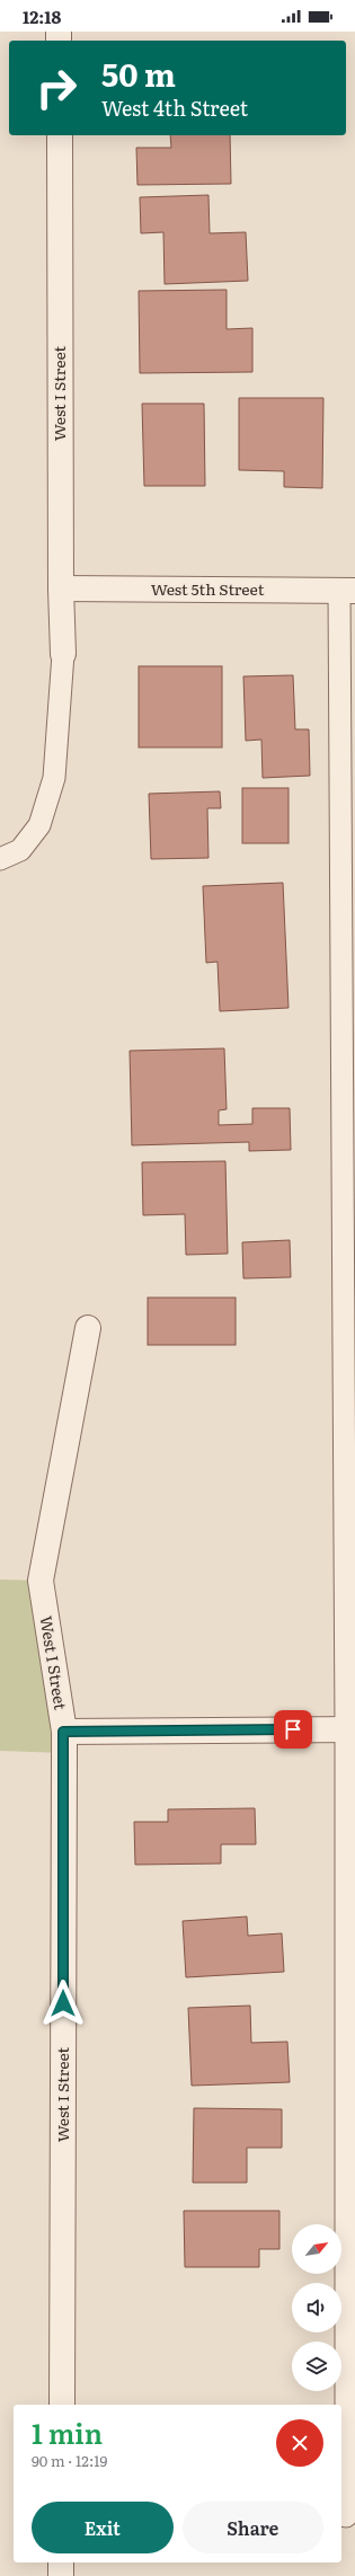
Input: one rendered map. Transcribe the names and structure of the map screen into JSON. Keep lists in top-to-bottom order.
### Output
{
  "streets": {
    "street": ["West I Street", "West 5th Street"]
  },
  "crossings": [
    ["West I Street", "West 5th Street"]
  ],
  "north": "top right",
  "page": {
    "status": "12:18",
    "turn": ["50 m", "West 4th Street"],
    "heading": ["1 min", "90 m · 12:19"],
    "buttons": ["Exit", "Share"]
  }
}
